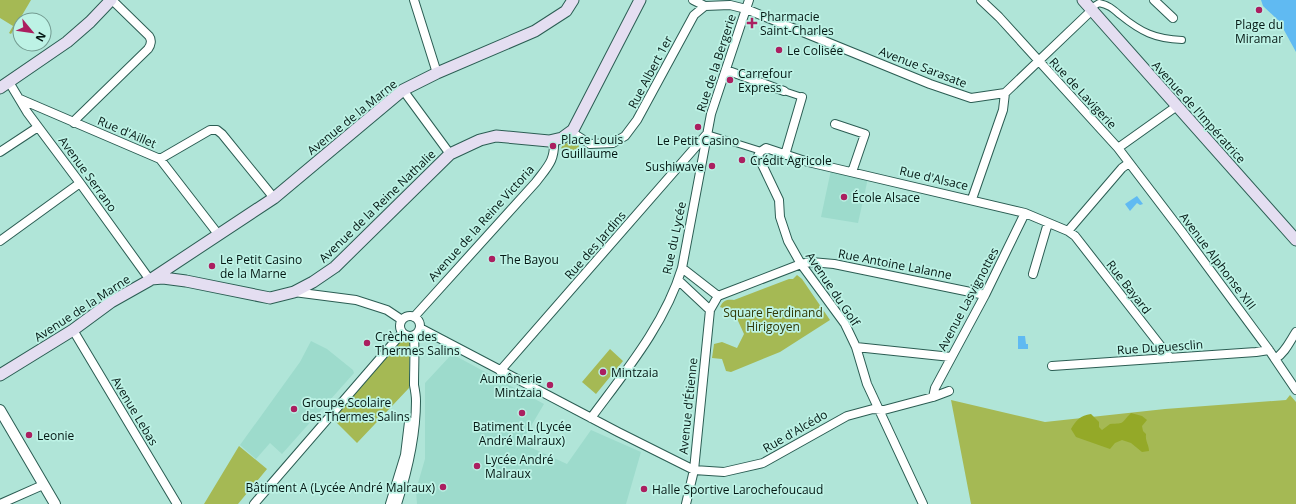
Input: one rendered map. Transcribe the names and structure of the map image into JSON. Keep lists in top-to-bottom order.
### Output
{
  "streets": {
    "main road": ["Avenue de l'Impératrice", "Avenue de la Marne", "Avenue de la Reine Nathalie"],
    "street": [
      "Rue de la Bergerie",
      "Avenue Sarasate",
      "Rue Albert 1er",
      "Rue de Lavigerie",
      "Rue d'Aillet",
      "Avenue Serrano",
      "Rue d'Alsace",
      "Avenue de la Reine Victoria",
      "Rue du Lycée",
      "Rue des Jardins",
      "Avenue Alphonse XIII",
      "Rue Antoine Lalanne",
      "Rue Bayard",
      "Avenue du Golf",
      "Avenue Lasvignottes",
      "Rue Duguesclin",
      "Avenue d'Étienne",
      "Avenue Lebas",
      "Rue d'Alcédo"
    ]
  },
  "crossings": [
    ["Rue de la Bergerie", "Avenue Sarasate"],
    ["Rue de la Bergerie", "Rue d'Alsace"],
    ["Rue de la Bergerie", "Rue du Lycée"],
    ["Rue de la Bergerie", "Rue des Jardins"],
    ["Rue Albert 1er", "Avenue de la Reine Nathalie"],
    ["Rue de Lavigerie", "Avenue Alphonse XIII"],
    ["Avenue de la Marne", "Rue d'Aillet"],
    ["Avenue de la Marne", "Avenue Serrano"],
    ["Avenue de la Marne", "Avenue de la Reine Nathalie"],
    ["Avenue de la Marne", "Avenue Lebas"],
    ["Rue d'Aillet", "Avenue Serrano"],
    ["Avenue Serrano", "Avenue de la Reine Nathalie"],
    ["Rue d'Alsace", "Rue du Lycée"],
    ["Rue d'Alsace", "Rue des Jardins"],
    ["Rue d'Alsace", "Rue Bayard"],
    ["Rue d'Alsace", "Avenue du Golf"],
    ["Rue d'Alsace", "Avenue Lasvignottes"],
    ["Avenue de la Reine Nathalie", "Avenue de la Reine Victoria"],
    ["Avenue de la Reine Victoria", "Rue d'Alcédo"],
    ["Rue du Lycée", "Rue des Jardins"],
    ["Rue du Lycée", "Rue d'Alcédo"],
    ["Rue des Jardins", "Rue d'Alcédo"],
    ["Avenue Alphonse XIII", "Rue Duguesclin"],
    ["Rue Antoine Lalanne", "Avenue du Golf"],
    ["Rue Antoine Lalanne", "Avenue Lasvignottes"],
    ["Rue Antoine Lalanne", "Avenue d'Étienne"],
    ["Rue Bayard", "Rue Duguesclin"],
    ["Avenue du Golf", "Rue d'Alcédo"],
    ["Avenue d'Étienne", "Rue d'Alcédo"]
  ],
  "parks": ["Square Ferdinand Hirigoyen"],
  "places": {
    "other": [
      "Plage du Miramar",
      "Le Colisée",
      "Carrefour Express",
      "Le Petit Casino",
      "Place Louis Guillaume",
      "Crédit Agricole",
      "Sushiwave",
      "École Alsace",
      "The Bayou",
      "Le Petit Casino de la Marne",
      "Crèche des Thermes Salins",
      "Mintzaia",
      "Aumônerie Mintzaia",
      "Groupe Scolaire des Thermes Salins",
      "Batiment L (Lycée André Malraux)",
      "Leonie",
      "Lycée André Malraux",
      "Bâtiment A (Lycée André Malraux)",
      "Halle Sportive Larochefoucaud"
    ],
    "health": ["Pharmacie Saint-Charles"]
  },
  "north": "bottom right"
}
